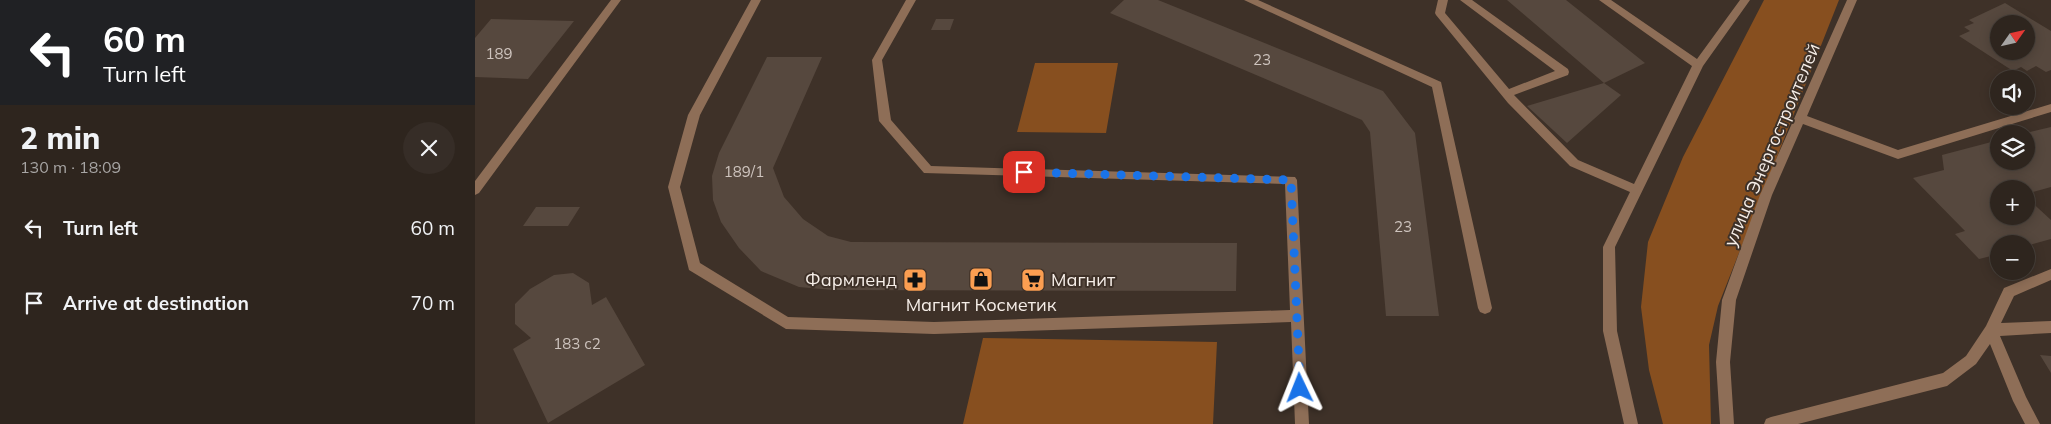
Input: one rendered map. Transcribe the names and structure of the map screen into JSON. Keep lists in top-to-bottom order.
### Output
{
  "streets": {
    "street": ["улица Энергостроителей"]
  },
  "places": {
    "shop": ["Магнит Косметик"],
    "pharmacy": ["Фармленд"],
    "supermarket": ["Магнит"]
  },
  "house_numbers": [
    "189",
    "23",
    "189/1",
    "23",
    "183 с2"
  ],
  "north": "top right",
  "page": {
    "turn": ["60 m", "Turn left"],
    "map_buttons": ["+", "−"],
    "heading": ["2 min", "130 m · 18:09"],
    "list": [
      {
        "name": "Turn left",
        "value": "60 m"
      },
      {
        "name": "Arrive at destination",
        "value": "70 m"
      }
    ]
  }
}
